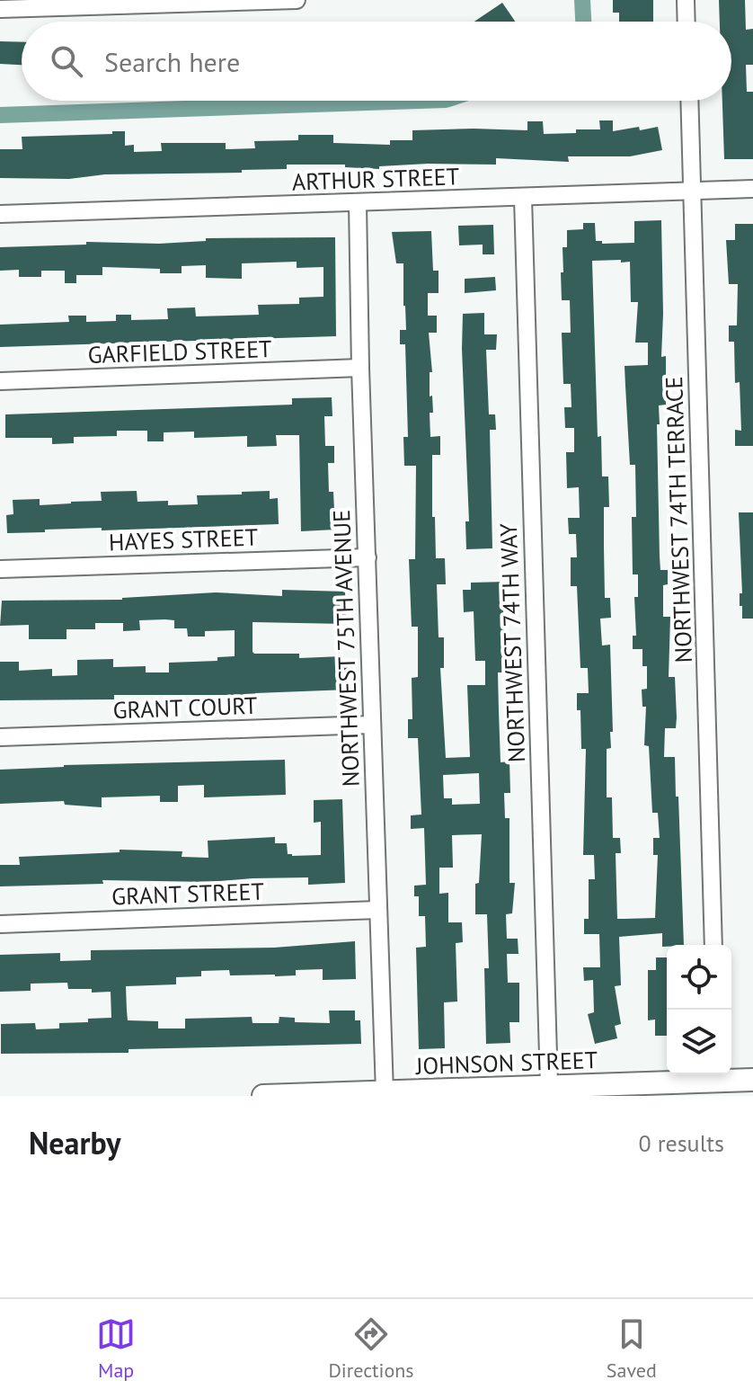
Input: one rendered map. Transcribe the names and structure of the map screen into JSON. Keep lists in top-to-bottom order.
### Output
{
  "streets": {
    "street": [
      "ARTHUR STREET",
      "GARFIELD STREET",
      "NORTHWEST 74TH TERRACE",
      "HAYES STREET",
      "NORTHWEST 74TH WAY",
      "NORTHWEST 75TH AVENUE",
      "GRANT COURT",
      "GRANT STREET",
      "JOHNSON STREET"
    ]
  },
  "crossings": [
    ["ARTHUR STREET", "NORTHWEST 74TH TERRACE"],
    ["ARTHUR STREET", "NORTHWEST 74TH WAY"],
    ["ARTHUR STREET", "NORTHWEST 75TH AVENUE"],
    ["GARFIELD STREET", "NORTHWEST 75TH AVENUE"],
    ["HAYES STREET", "NORTHWEST 75TH AVENUE"],
    ["NORTHWEST 74TH WAY", "JOHNSON STREET"],
    ["NORTHWEST 75TH AVENUE", "GRANT COURT"],
    ["NORTHWEST 75TH AVENUE", "GRANT STREET"],
    ["NORTHWEST 75TH AVENUE", "JOHNSON STREET"]
  ],
  "page": {
    "search": "Search here",
    "heading": ["Nearby", "0 results"],
    "nav": ["Map", "Directions", "Saved"]
  }
}
